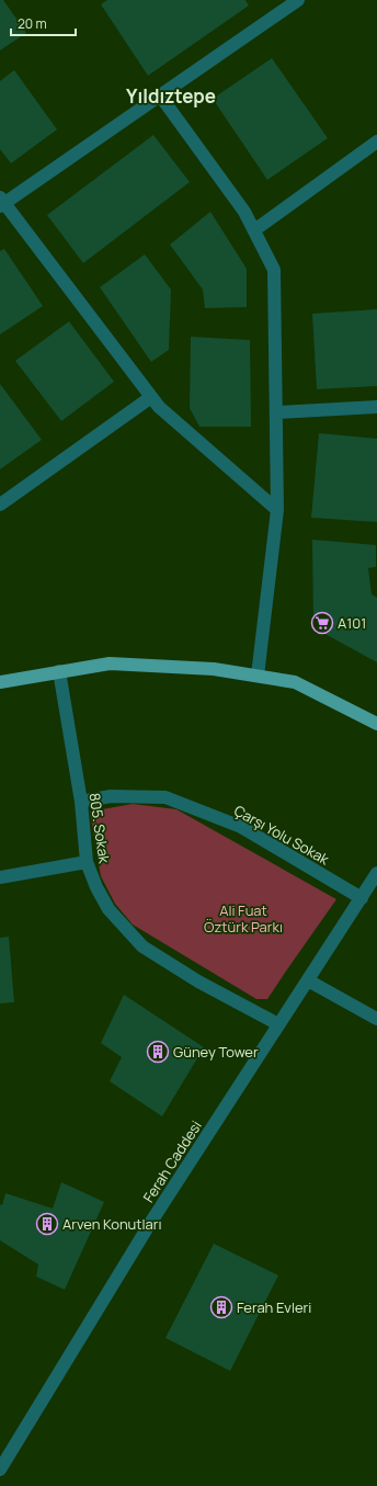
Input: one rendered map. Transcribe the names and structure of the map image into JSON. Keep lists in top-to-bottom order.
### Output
{
  "streets": {
    "street": ["805. Sokak", "Çarşı Yolu Sokak", "Ferah Caddesi"]
  },
  "crossings": [
    ["805. Sokak", "Çarşı Yolu Sokak"],
    ["805. Sokak", "Ferah Caddesi"],
    ["Çarşı Yolu Sokak", "Ferah Caddesi"]
  ],
  "districts": ["Yıldıztepe"],
  "parks": ["Ali Fuat Öztürk Parkı"],
  "places": {
    "supermarket": ["A101"],
    "building": ["Güney Tower", "Arven Konutları", "Ferah Evleri"]
  },
  "scale_bar": "20 m"
}
